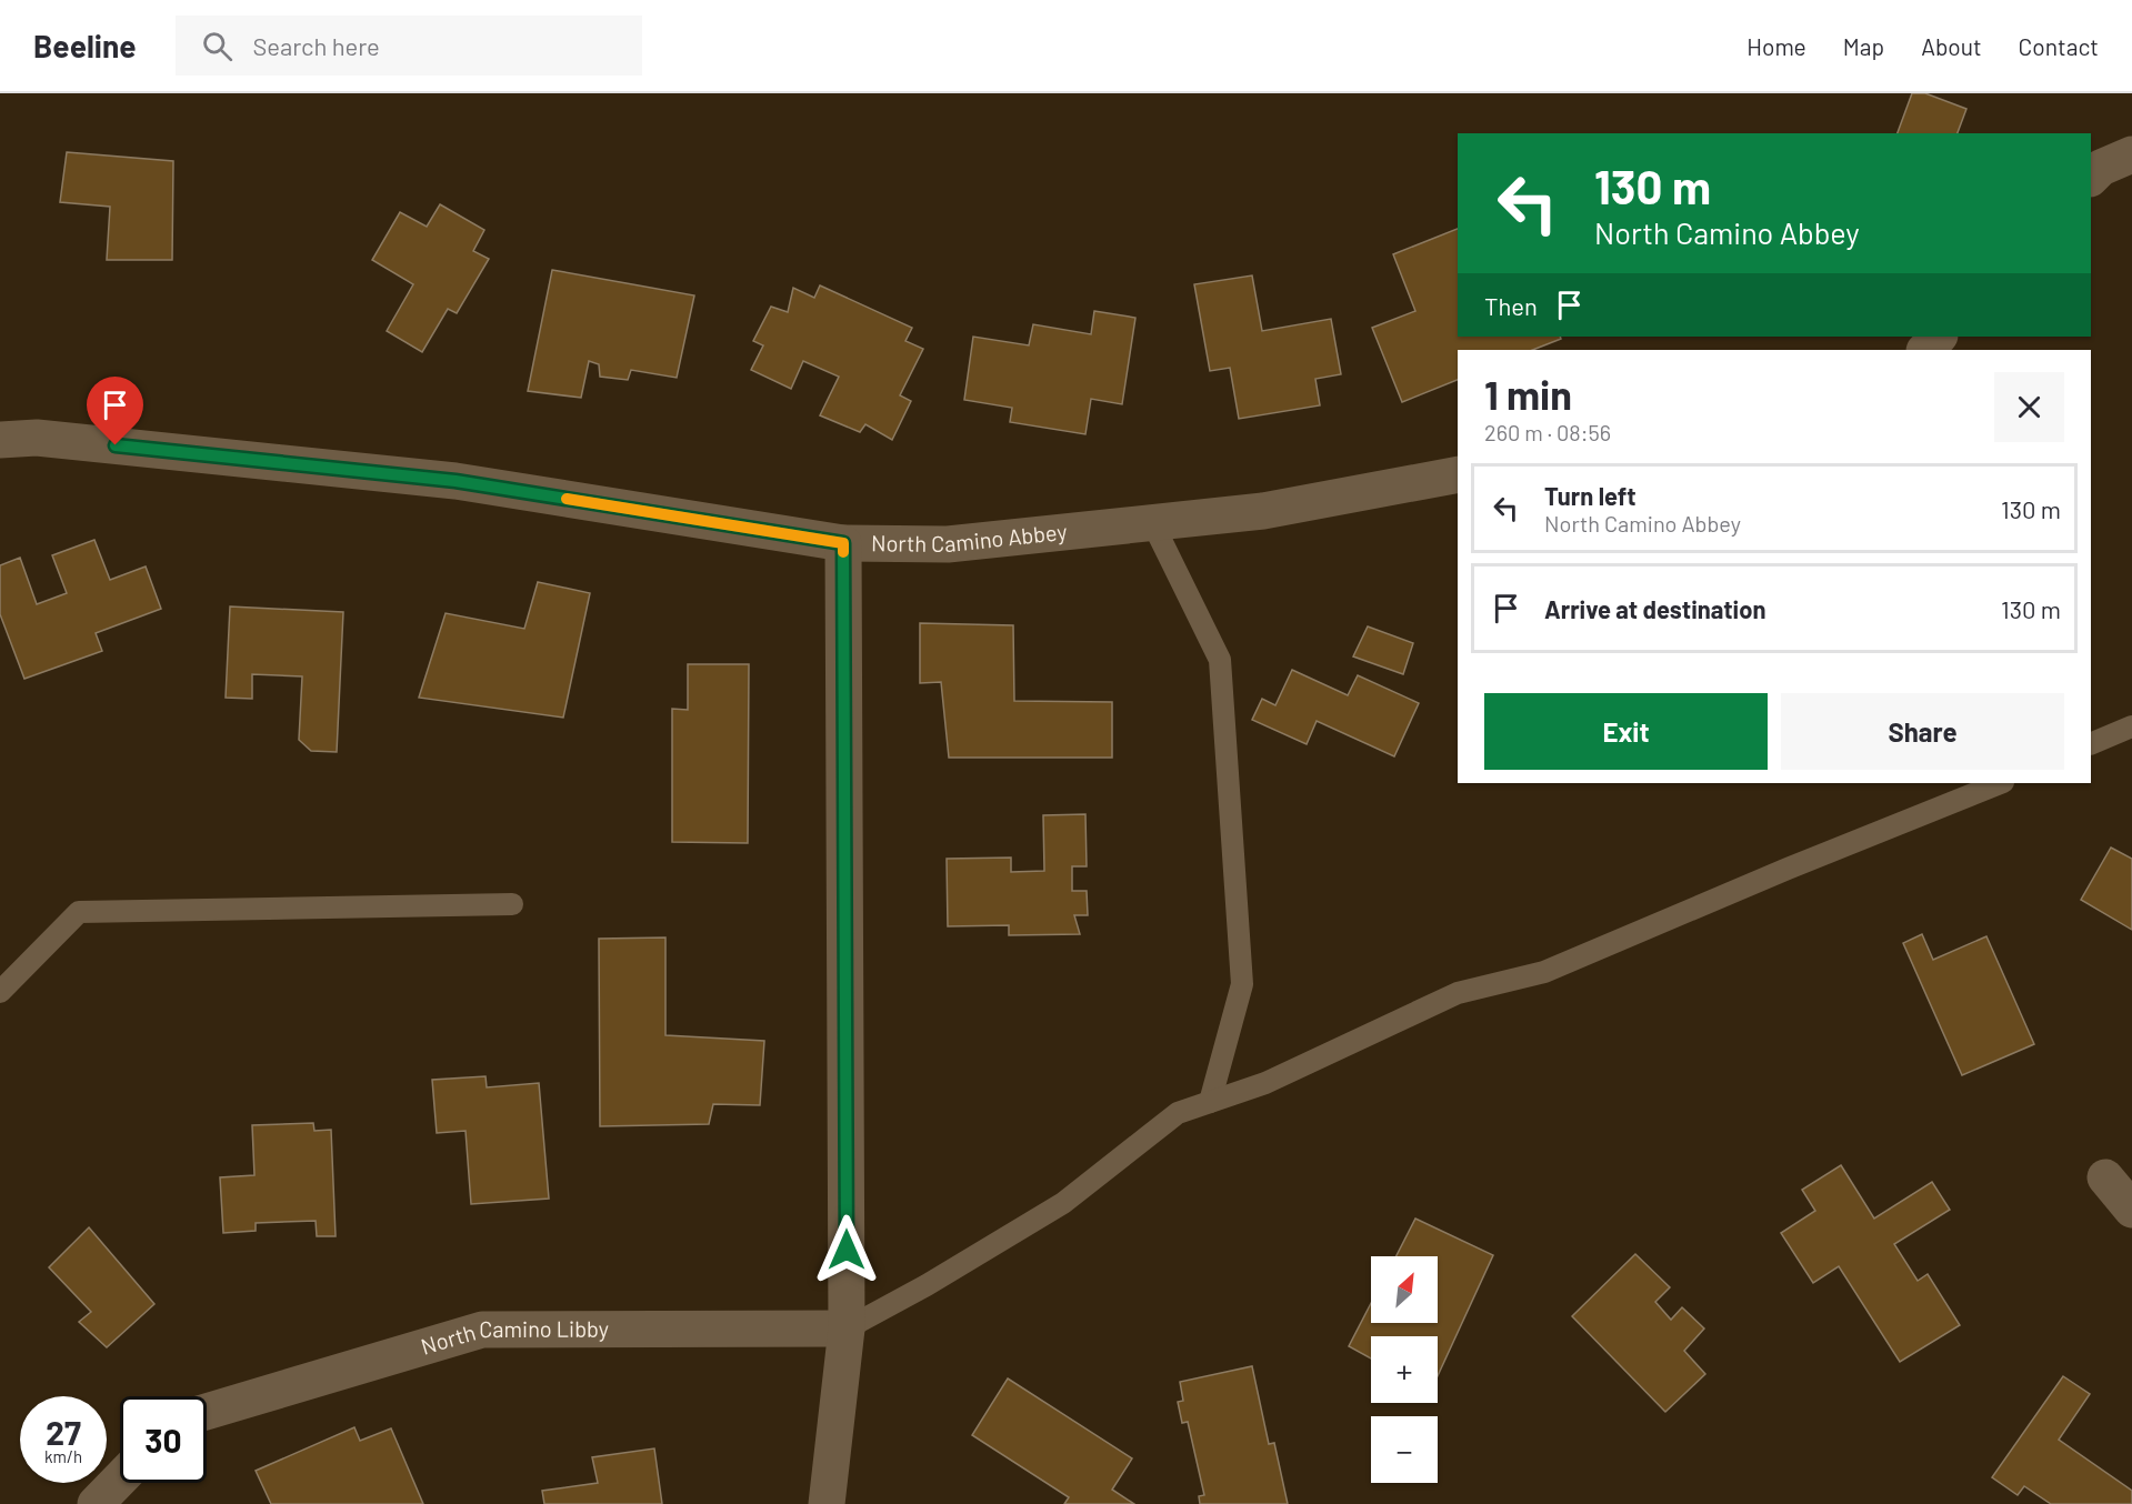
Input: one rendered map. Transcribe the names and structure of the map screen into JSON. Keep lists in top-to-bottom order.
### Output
{
  "streets": {
    "street": ["North Camino Abbey", "North Camino Libby"]
  },
  "north": "top right",
  "page": {
    "header": "Beeline",
    "search": "Search here",
    "nav": [
      "Home",
      "Map",
      "About",
      "Contact"
    ],
    "turn": ["130 m", "North Camino Abbey"],
    "then": "Then",
    "heading": ["1 min", "260 m · 08:56"],
    "list": [
      {
        "name": "Turn left",
        "note": "North Camino Abbey",
        "value": "130 m"
      },
      {
        "name": "Arrive at destination",
        "value": "130 m"
      }
    ],
    "buttons": ["Exit", "Share"],
    "map_buttons": ["+", "−"],
    "speed": "27 km/h",
    "limit": "30"
  }
}
